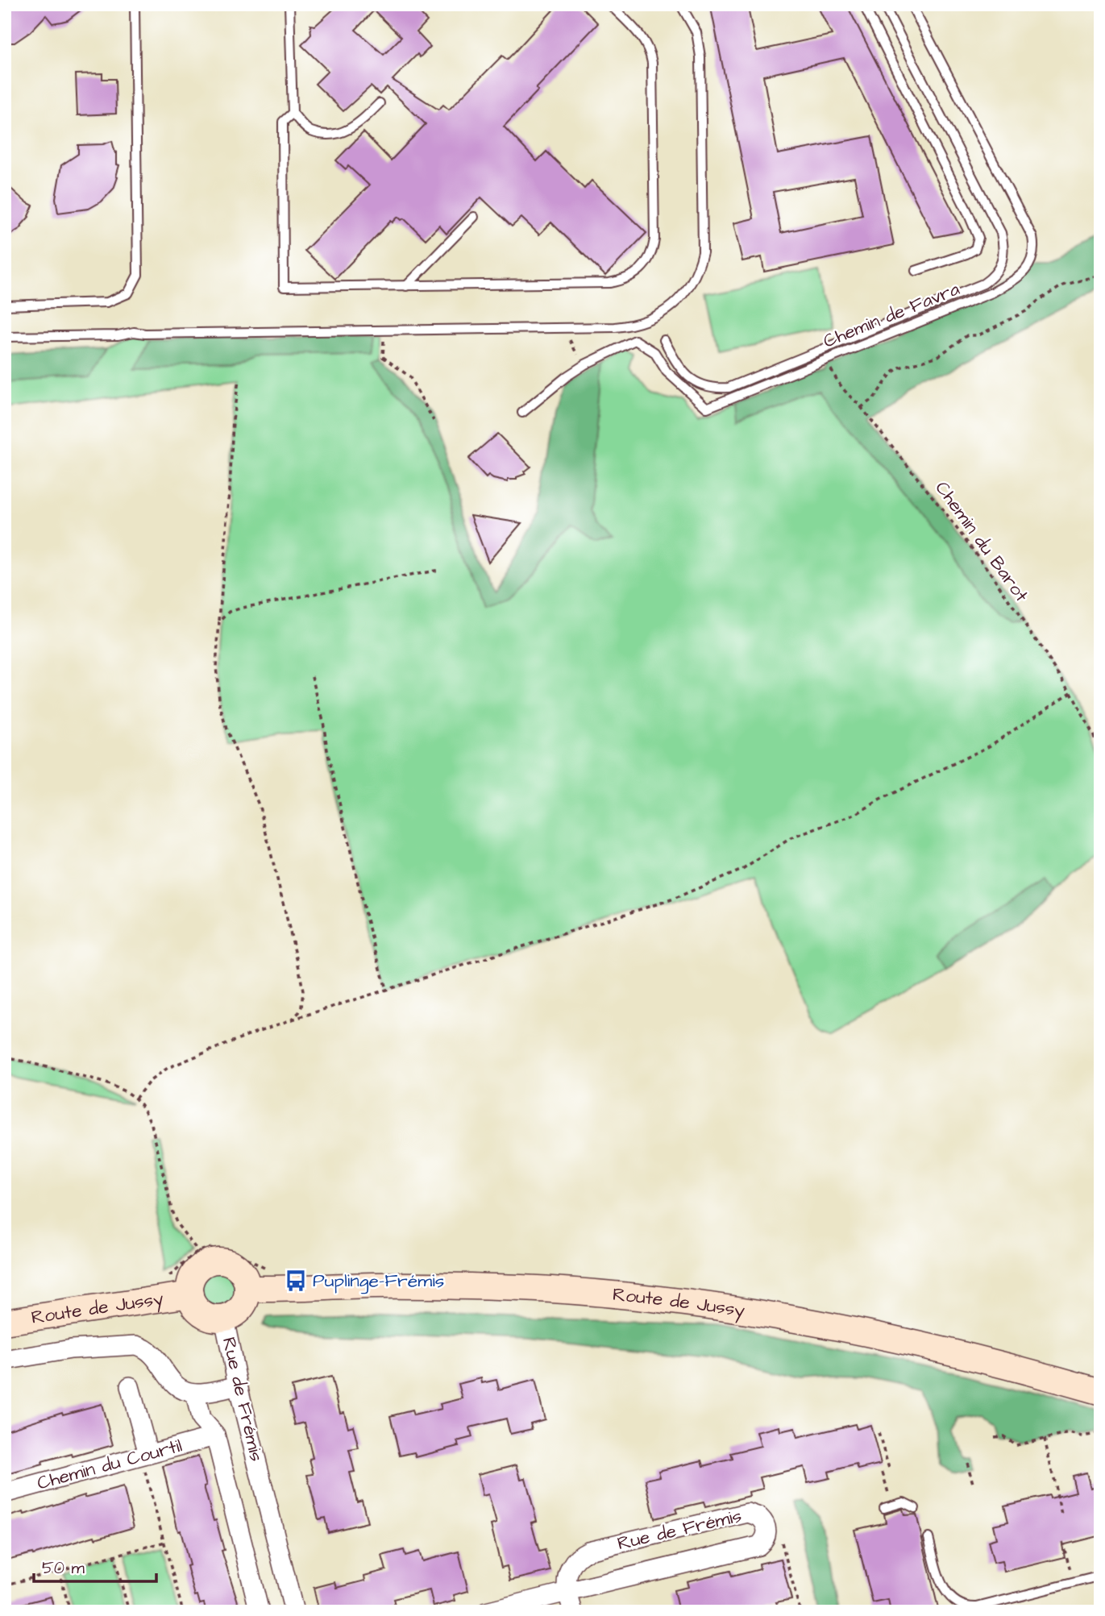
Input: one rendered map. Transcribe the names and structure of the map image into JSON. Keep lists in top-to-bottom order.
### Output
{
  "streets": {
    "main road": ["Route de Jussy"],
    "street": ["Rue de Frémis", "Chemin du Courtil"],
    "lane": ["Chemin de Favra"],
    "path": ["Chemin du Barot"]
  },
  "crossings": [
    ["Chemin de Favra", "Chemin du Barot"],
    ["Route de Jussy", "Rue de Frémis"],
    ["Rue de Frémis", "Chemin du Courtil"]
  ],
  "places": {
    "bus stop": ["Puplinge-Frémis"]
  },
  "scale_bar": "50 m"
}
